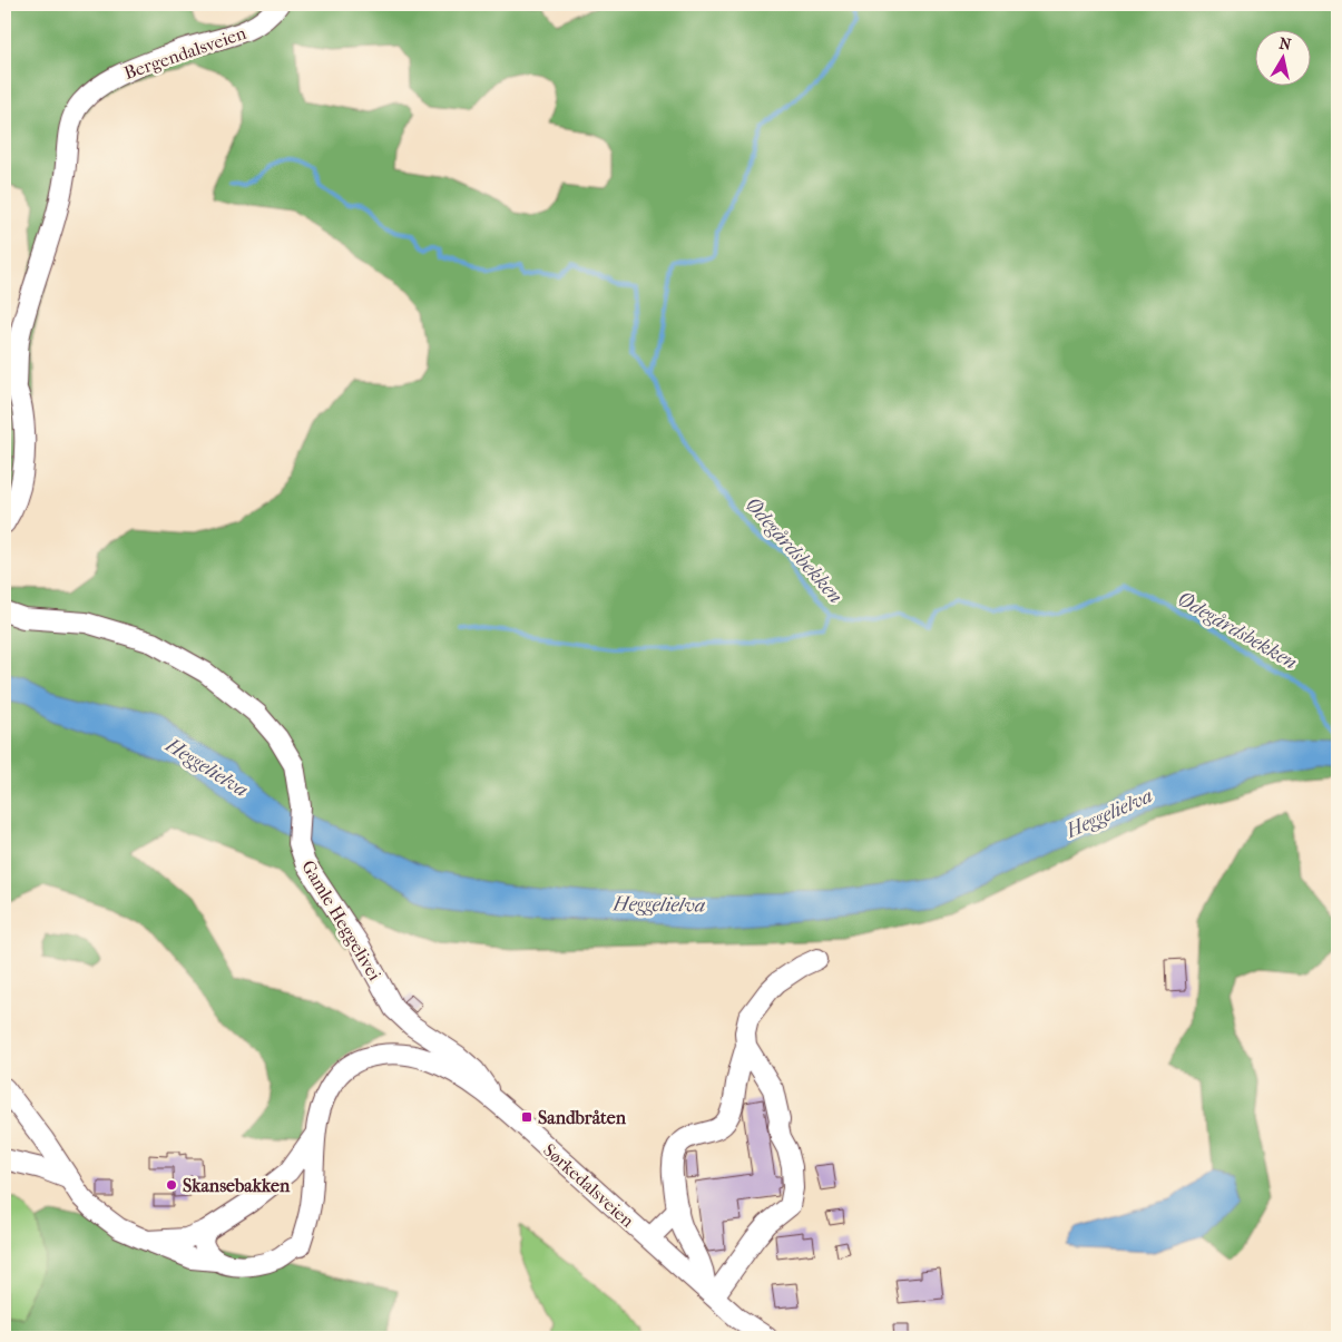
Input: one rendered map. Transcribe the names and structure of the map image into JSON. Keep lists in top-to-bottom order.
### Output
{
  "streets": {
    "street": ["Bergendalsveien", "Gamle Heggelivei", "Sørkedalsveien"]
  },
  "crossings": [
    ["Gamle Heggelivei", "Sørkedalsveien"]
  ],
  "water": ["Ødegårdsbekken", "Heggelielva"],
  "places": {
    "transit": ["Sandbråten"],
    "other": ["Skansebakken"]
  },
  "north": "top"
}
